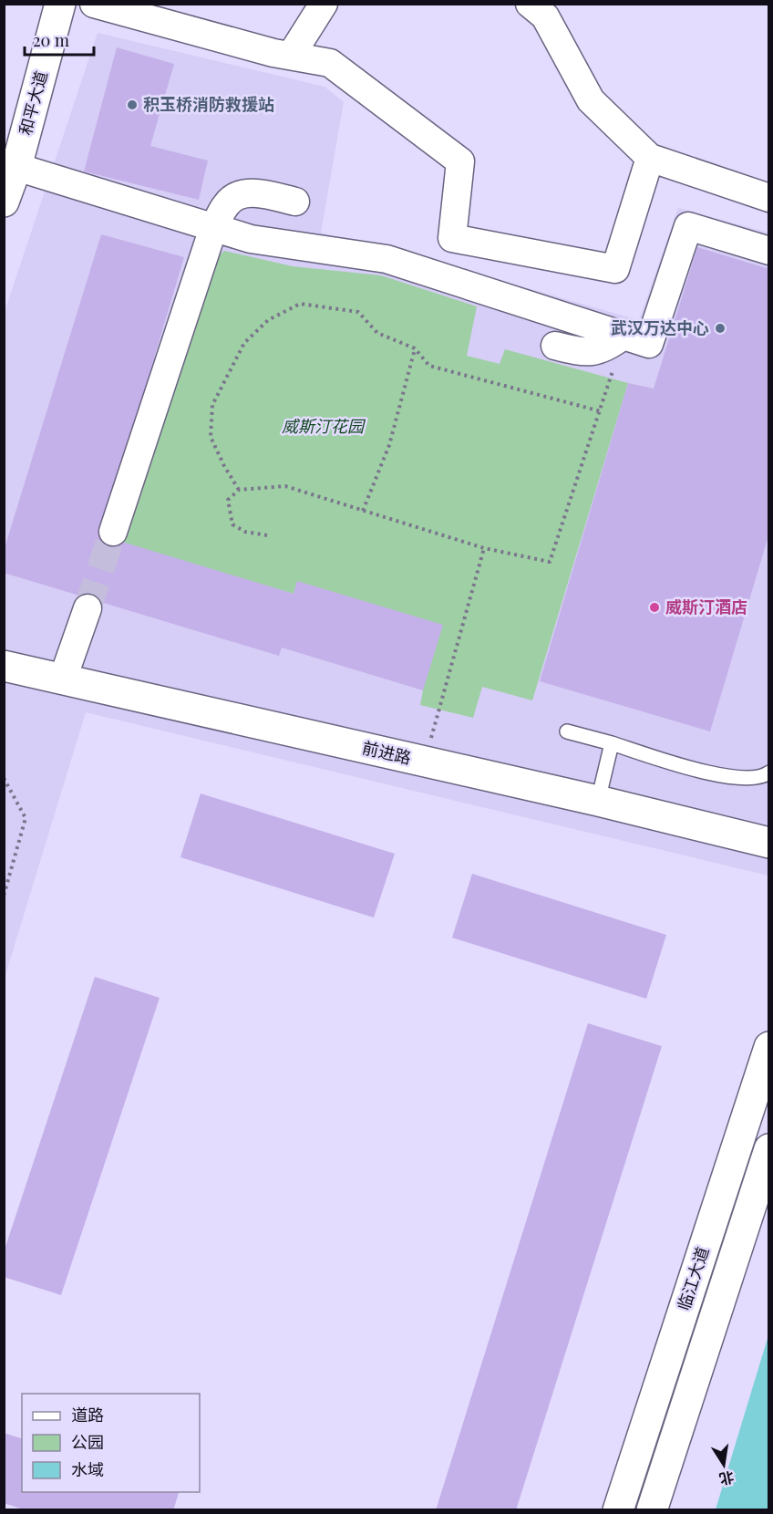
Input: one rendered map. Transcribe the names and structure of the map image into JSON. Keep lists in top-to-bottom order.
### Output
{
  "streets": {
    "main road": ["和平大道", "前进路", "临江大道"]
  },
  "parks": ["威斯汀花园"],
  "places": ["积玉桥消防救援站", "武汉万达中心", "威斯汀酒店"],
  "legend": ["道路", "公园", "水域"],
  "scale_bar": "20 m",
  "north": "bottom"
}
